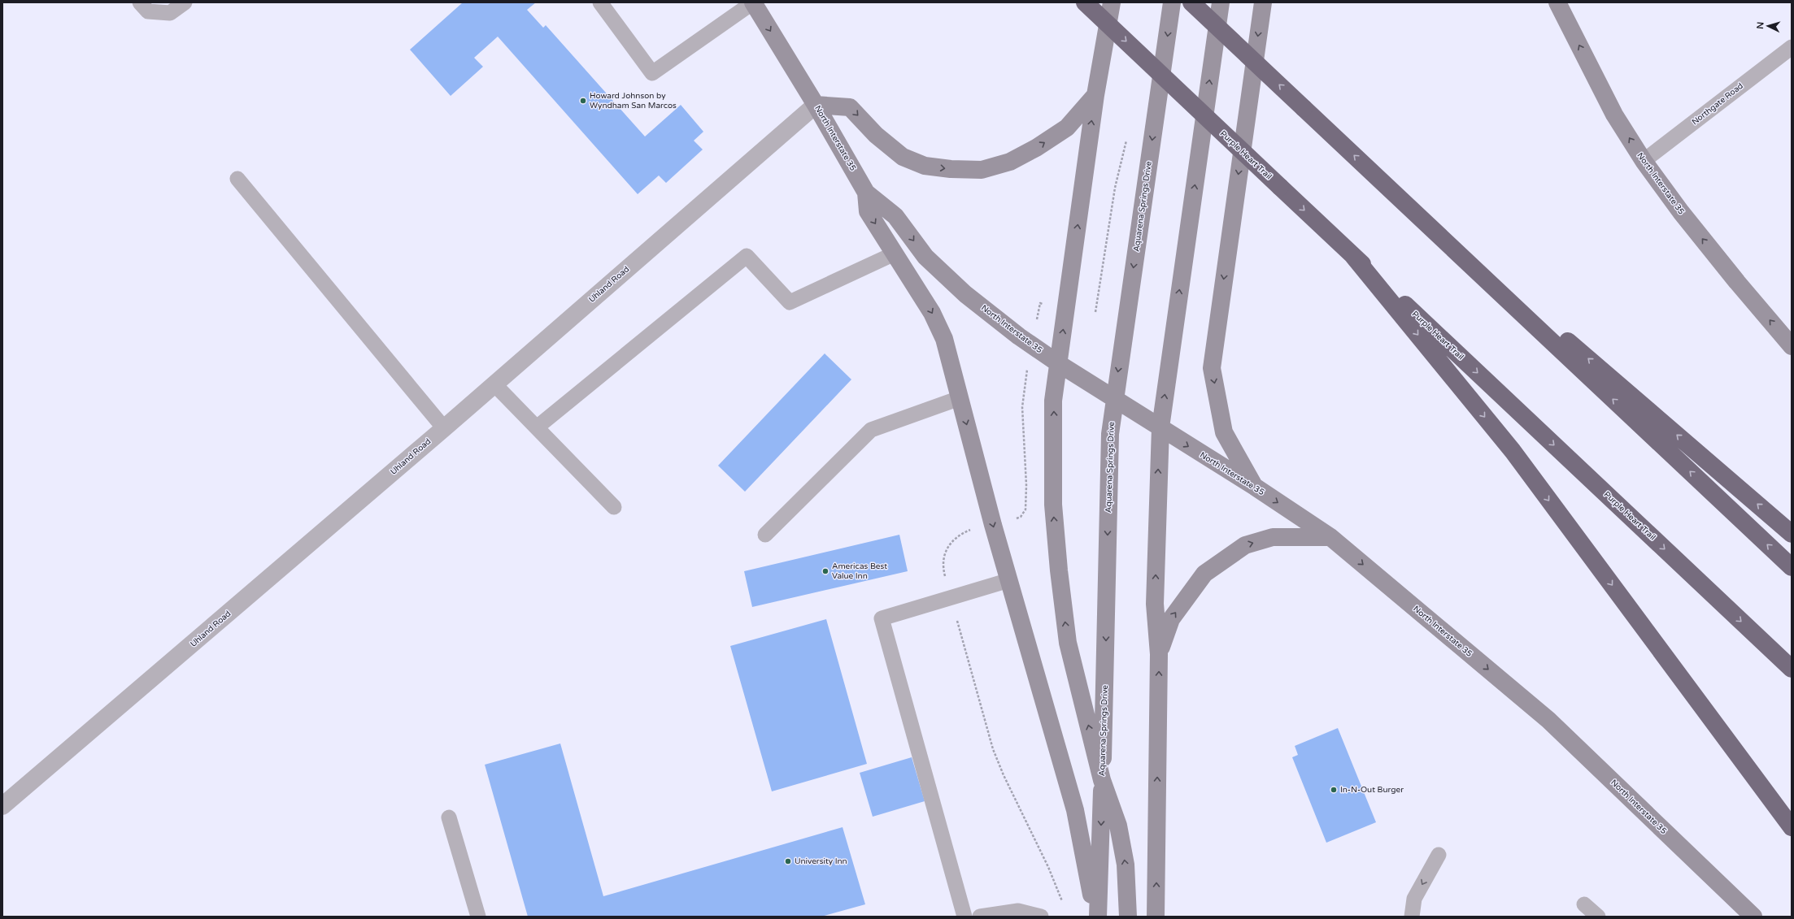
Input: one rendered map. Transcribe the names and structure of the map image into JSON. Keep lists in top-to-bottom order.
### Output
{
  "streets": {
    "highway": ["Purple Heart Trail"],
    "main road": ["North Interstate 35", "Aquarena Springs Drive"],
    "street": ["Uhland Road"],
    "lane": ["Northgate Road"]
  },
  "crossings": [
    ["Northgate Road", "North Interstate 35"],
    ["North Interstate 35", "Aquarena Springs Drive"],
    ["North Interstate 35", "Uhland Road"]
  ],
  "places": [
    "Howard Johnson by Wyndham San Marcos",
    "Americas Best Value Inn",
    "In-N-Out Burger",
    "University Inn"
  ],
  "north": "left"
}
